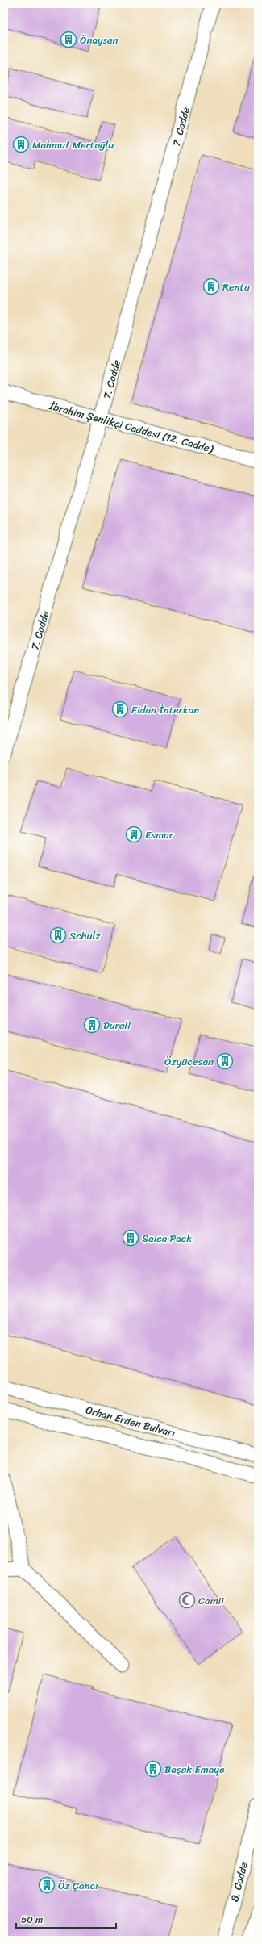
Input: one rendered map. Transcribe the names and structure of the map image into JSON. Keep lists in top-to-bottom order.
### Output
{
  "streets": {
    "street": [
      "7. Cadde",
      "İbrahim Şenlikçi Caddesi (12. Cadde)",
      "Orhan Erden Bulvarı",
      "8. Cadde"
    ]
  },
  "crossings": [
    ["7. Cadde", "İbrahim Şenlikçi Caddesi (12. Cadde)"]
  ],
  "places": {
    "building": [
      "Önaysan",
      "Mahmut Mertoğlu",
      "Renta",
      "Fidan İnterkan",
      "Esmar",
      "Schulz",
      "Durali",
      "Özyücesan",
      "Saica Pack",
      "Başak Emaye",
      "Öz Çancı"
    ],
    "mosque": ["Camii"]
  },
  "scale_bar": "50 m"
}
